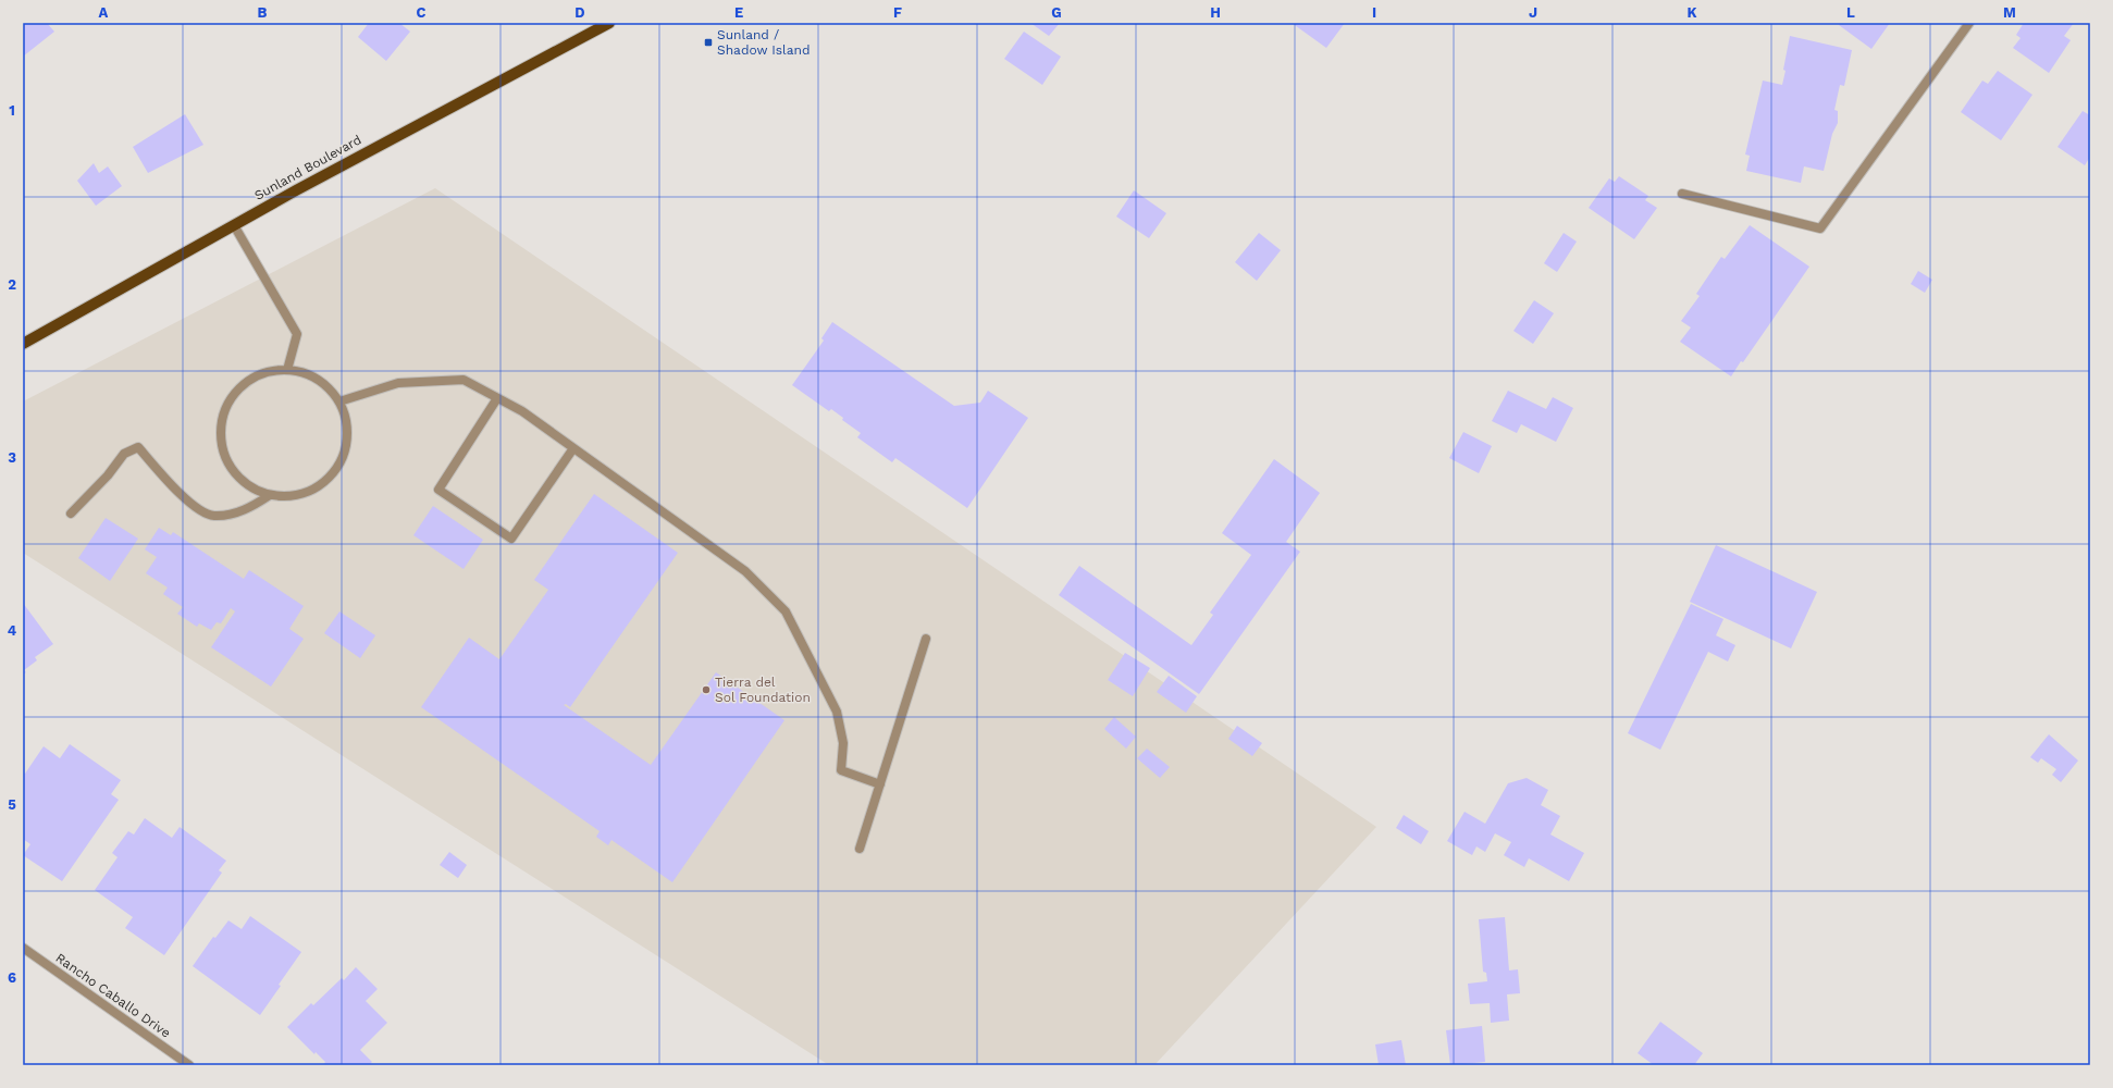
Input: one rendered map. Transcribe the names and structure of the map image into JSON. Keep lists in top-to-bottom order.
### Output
{
  "streets": {
    "main road": ["Sunland Boulevard"],
    "street": ["Rancho Caballo Drive"]
  },
  "places": {
    "transit": ["Sunland / Shadow Island"],
    "other": ["Tierra del Sol Foundation"]
  },
  "grid": {
    "columns": [
      "A",
      "B",
      "C",
      "D",
      "E",
      "F",
      "G",
      "H",
      "I",
      "J",
      "K",
      "L",
      "M"
    ],
    "rows": [
      "1",
      "2",
      "3",
      "4",
      "5",
      "6"
    ]
  }
}
